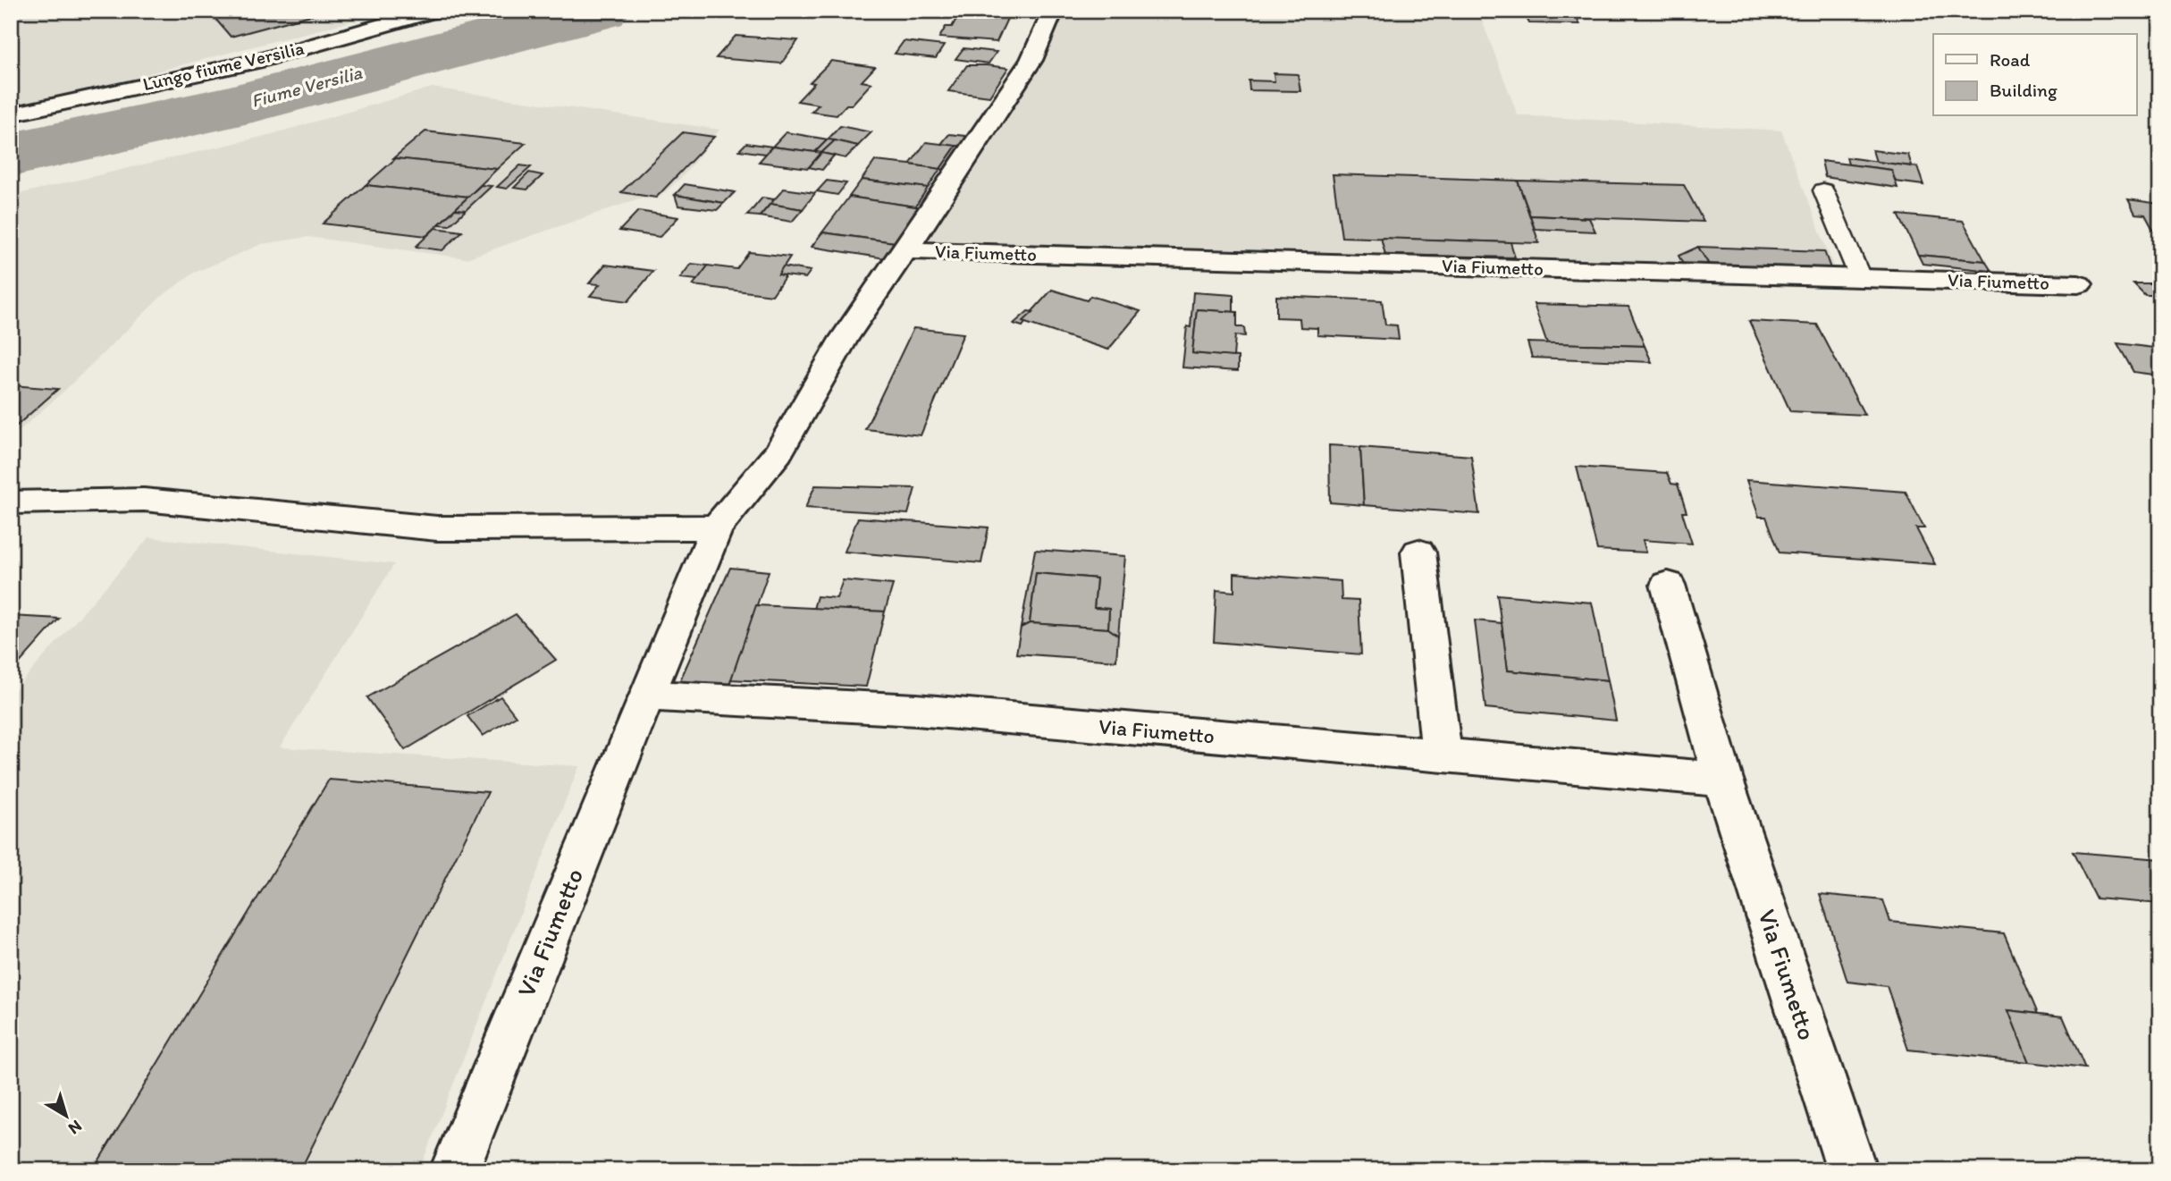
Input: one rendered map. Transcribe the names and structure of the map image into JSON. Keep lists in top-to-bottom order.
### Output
{
  "streets": {
    "street": ["Lungo fiume Versilia", "Via Fiumetto"]
  },
  "water": ["Fiume Versilia"],
  "legend": ["Road", "Building"],
  "north": "bottom right"
}
